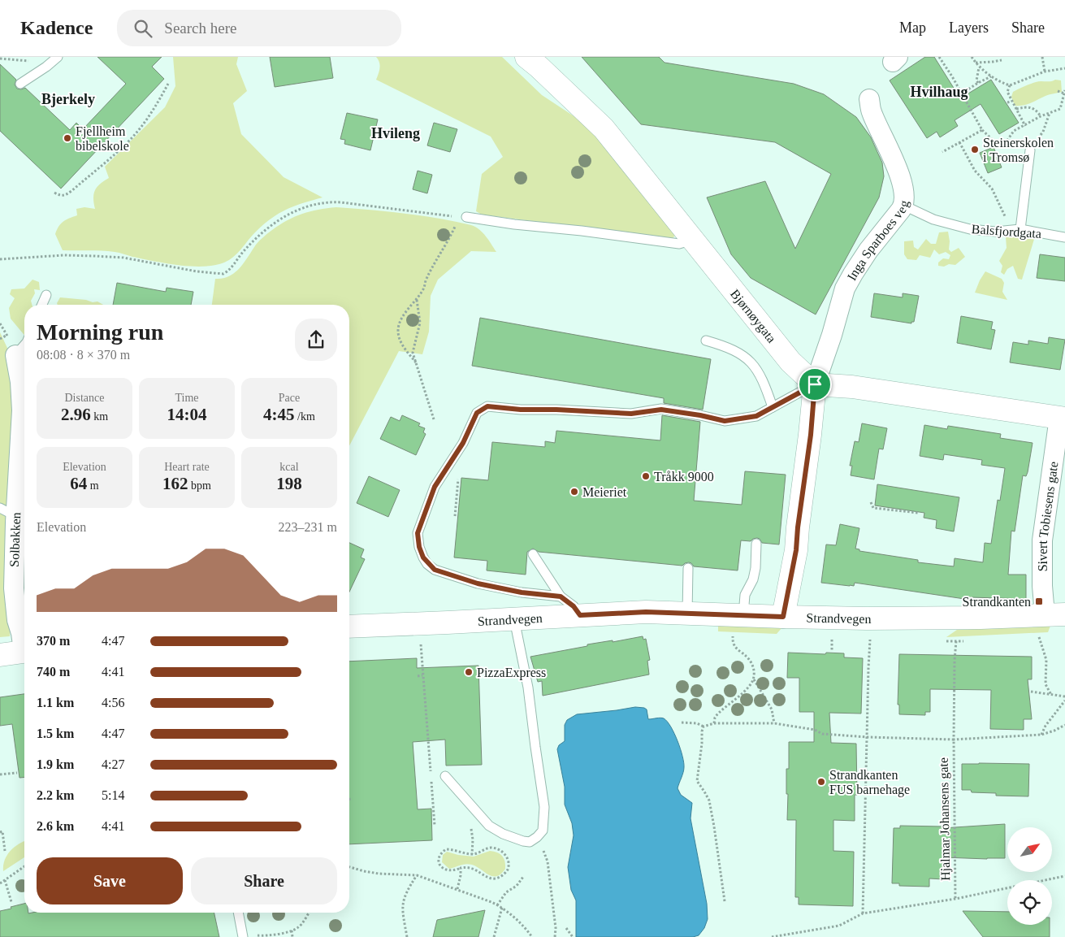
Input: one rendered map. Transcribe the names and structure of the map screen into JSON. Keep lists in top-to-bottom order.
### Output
{
  "streets": {
    "street": [
      "Inga Sparboes veg",
      "Bjørnøygata",
      "Sivert Tobiesens gate",
      "Solbakken",
      "Strandvegen"
    ],
    "lane": ["Balsfjordgata"],
    "path": ["Hjalmar Johansens gate"]
  },
  "crossings": [
    ["Balsfjordgata", "Inga Sparboes veg"],
    ["Inga Sparboes veg", "Bjørnøygata"],
    ["Sivert Tobiesens gate", "Strandvegen"]
  ],
  "districts": ["Hvilhaug", "Bjerkely", "Hvileng"],
  "places": {
    "other": [
      "Fjellheim bibelskole",
      "Steinerskolen i Tromsø",
      "Tråkk 9000",
      "Meieriet",
      "PizzaExpress",
      "Strandkanten FUS barnehage"
    ],
    "transit": ["Strandkanten"]
  },
  "north": "top right",
  "page": {
    "header": "Kadence",
    "search": "Search here",
    "nav": ["Map", "Layers", "Share"],
    "heading": ["Morning run", "08:08 · 8 × 370 m"],
    "stats": [
      ["Distance", "2.96 km"],
      ["Time", "14:04"],
      ["Pace", "4:45 /km"],
      ["Elevation", "64 m"],
      ["Heart rate", "162 bpm"],
      ["kcal", "198"]
    ],
    "chart": ["Elevation", "223–231 m"],
    "list": [
      {
        "name": "370 m",
        "note": "4:47"
      },
      {
        "name": "740 m",
        "note": "4:41"
      },
      {
        "name": "1.1 km",
        "note": "4:56"
      },
      {
        "name": "1.5 km",
        "note": "4:47"
      },
      {
        "name": "1.9 km",
        "note": "4:27"
      },
      {
        "name": "2.2 km",
        "note": "5:14"
      },
      {
        "name": "2.6 km",
        "note": "4:41"
      }
    ],
    "buttons": ["Save", "Share"]
  }
}
